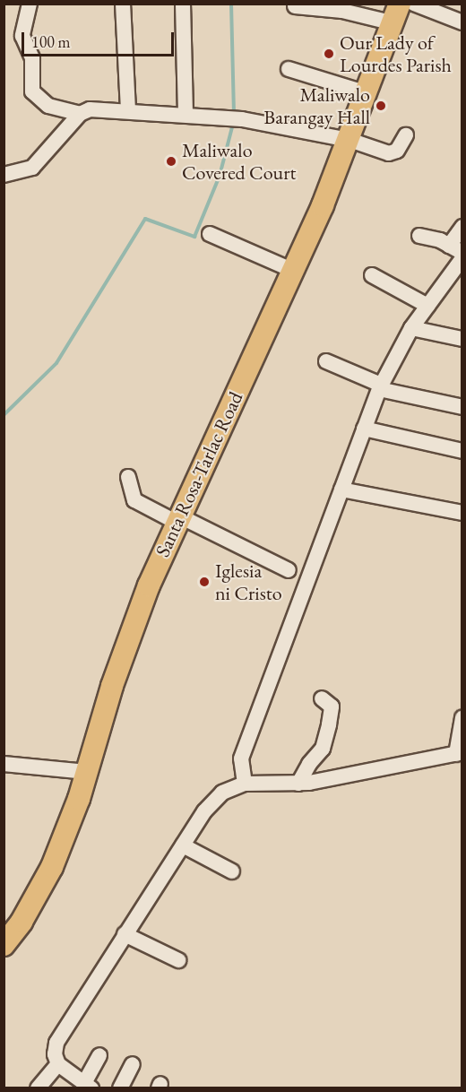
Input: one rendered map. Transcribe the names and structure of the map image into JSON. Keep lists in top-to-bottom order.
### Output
{
  "streets": {
    "highway": ["Santa Rosa-Tarlac Road"]
  },
  "places": [
    "Our Lady of Lourdes Parish",
    "Maliwalo Barangay Hall",
    "Maliwalo Covered Court",
    "Iglesia ni Cristo"
  ],
  "scale_bar": "100 m"
}
